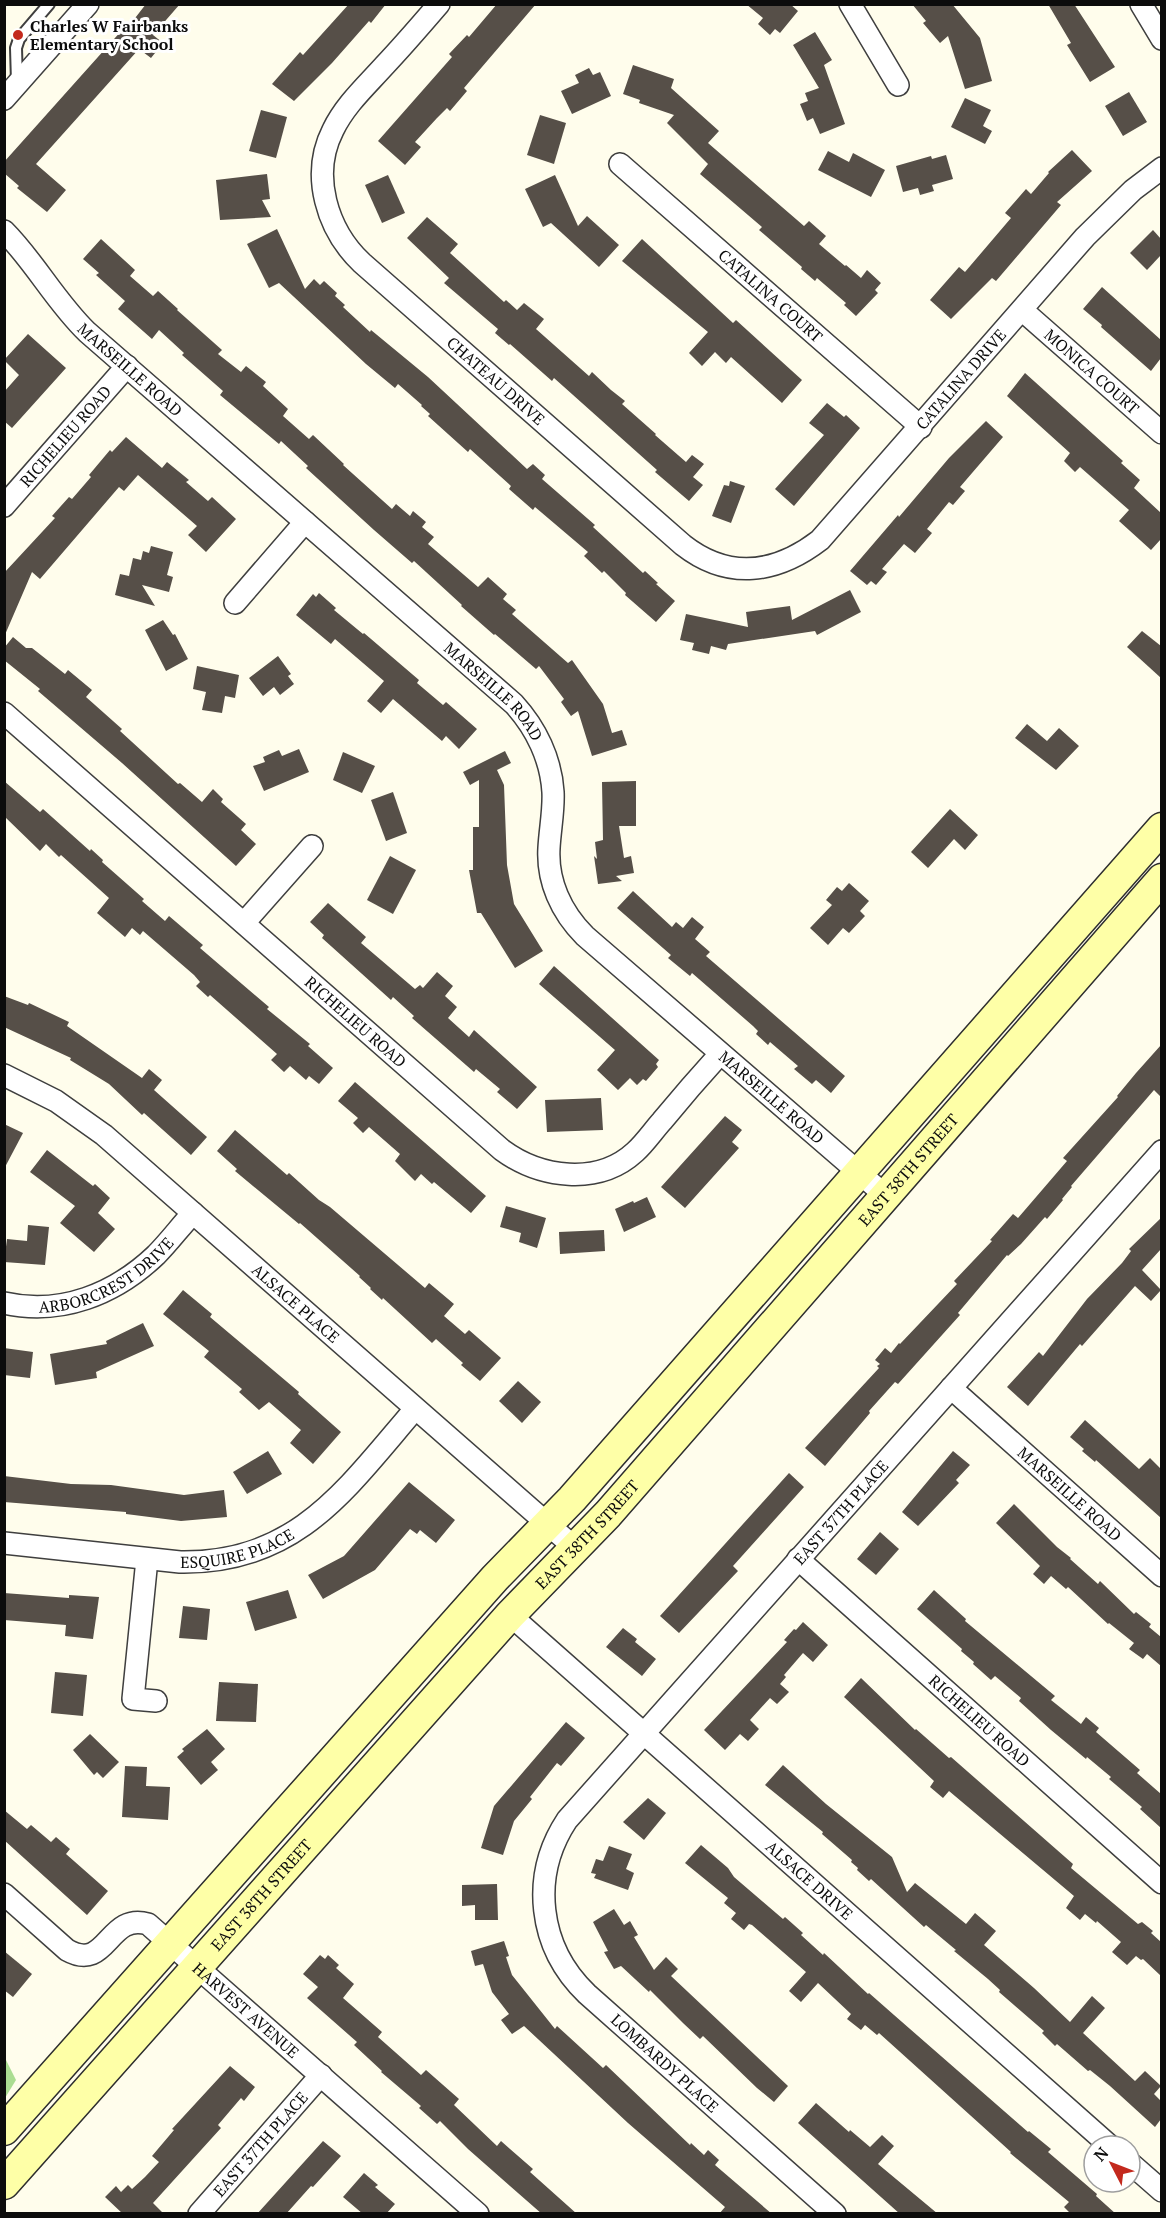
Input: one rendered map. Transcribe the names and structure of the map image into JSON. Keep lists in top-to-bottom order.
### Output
{
  "streets": {
    "main road": ["EAST 38TH STREET"],
    "street": [
      "CATALINA COURT",
      "MARSEILLE ROAD",
      "MONICA COURT",
      "CATALINA DRIVE",
      "CHATEAU DRIVE",
      "RICHELIEU ROAD",
      "ARBORCREST DRIVE",
      "ALSACE PLACE",
      "EAST 37TH PLACE",
      "ESQUIRE PLACE",
      "ALSACE DRIVE",
      "HARVEST AVENUE",
      "LOMBARDY PLACE"
    ]
  },
  "crossings": [
    ["CATALINA COURT", "CATALINA DRIVE"],
    ["MARSEILLE ROAD", "RICHELIEU ROAD"],
    ["MARSEILLE ROAD", "EAST 38TH STREET"],
    ["MARSEILLE ROAD", "EAST 37TH PLACE"],
    ["MONICA COURT", "CATALINA DRIVE"],
    ["CATALINA DRIVE", "CHATEAU DRIVE"],
    ["RICHELIEU ROAD", "EAST 37TH PLACE"],
    ["EAST 38TH STREET", "ALSACE PLACE"],
    ["EAST 38TH STREET", "ALSACE DRIVE"],
    ["EAST 38TH STREET", "HARVEST AVENUE"],
    ["ARBORCREST DRIVE", "ALSACE PLACE"],
    ["ALSACE PLACE", "ESQUIRE PLACE"],
    ["EAST 37TH PLACE", "ALSACE DRIVE"],
    ["EAST 37TH PLACE", "HARVEST AVENUE"],
    ["EAST 37TH PLACE", "LOMBARDY PLACE"]
  ],
  "places": ["Charles W Fairbanks Elementary School"],
  "north": "top left"
}
